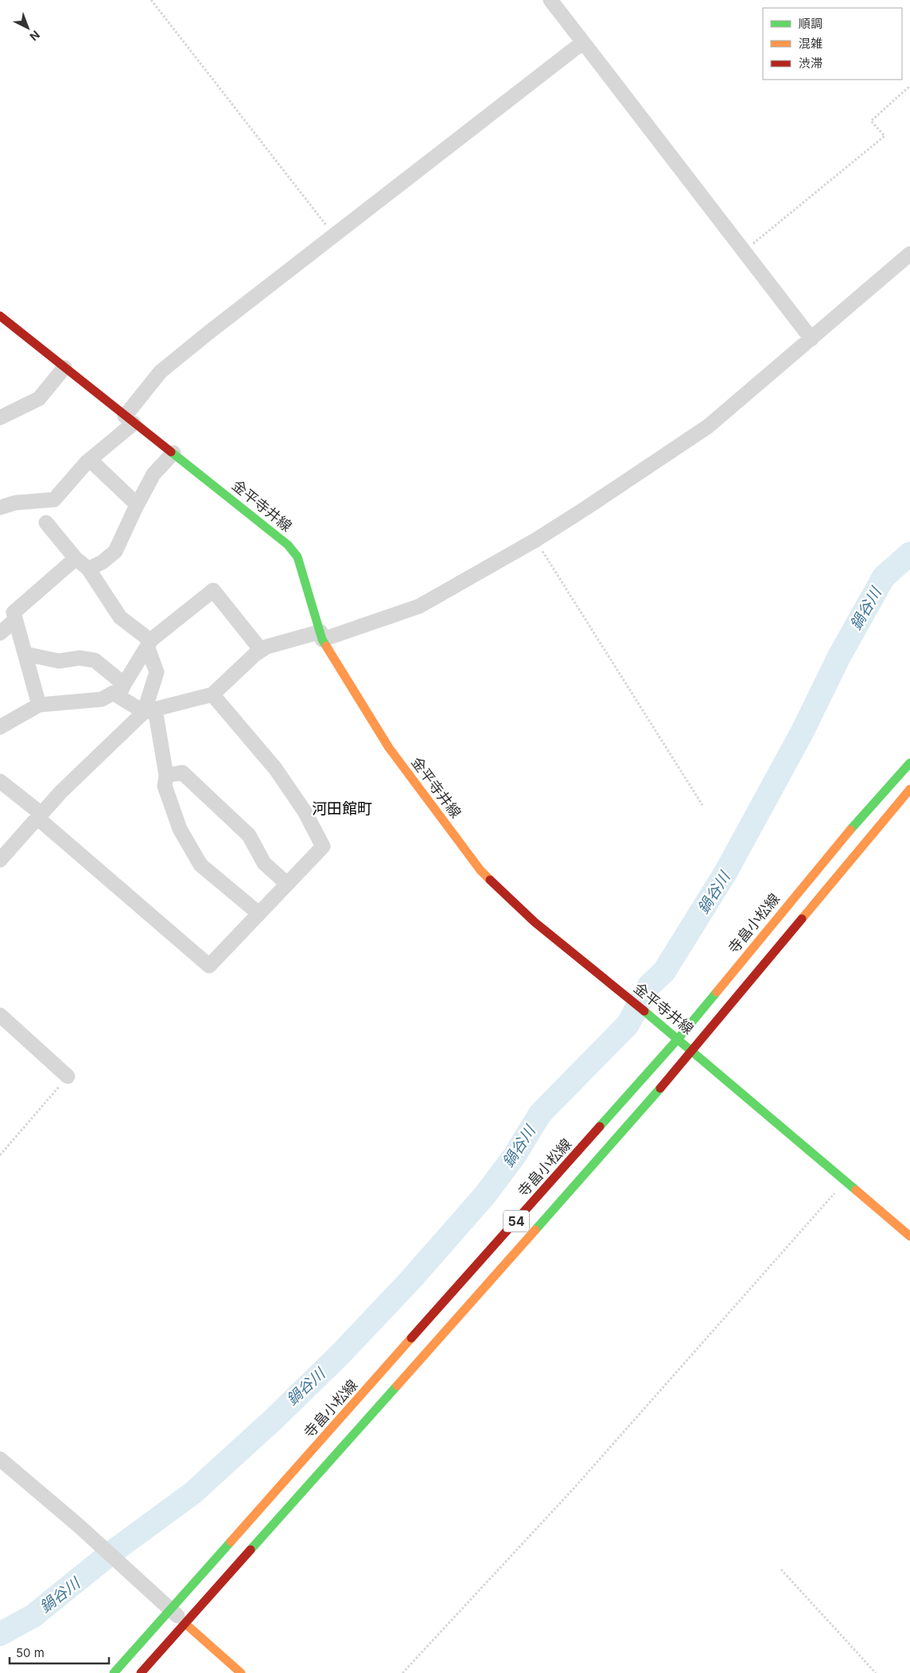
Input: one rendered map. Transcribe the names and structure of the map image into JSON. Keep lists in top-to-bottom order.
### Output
{
  "streets": {
    "main road": ["金平寺井線", "寺畠小松線", "54"]
  },
  "crossings": [
    ["金平寺井線", "寺畠小松線"],
    ["金平寺井線", "54"]
  ],
  "districts": ["河田館町"],
  "water": ["鍋谷川"],
  "legend": ["順調", "混雑", "渋滞"],
  "scale_bar": "50 m",
  "north": "bottom right"
}
